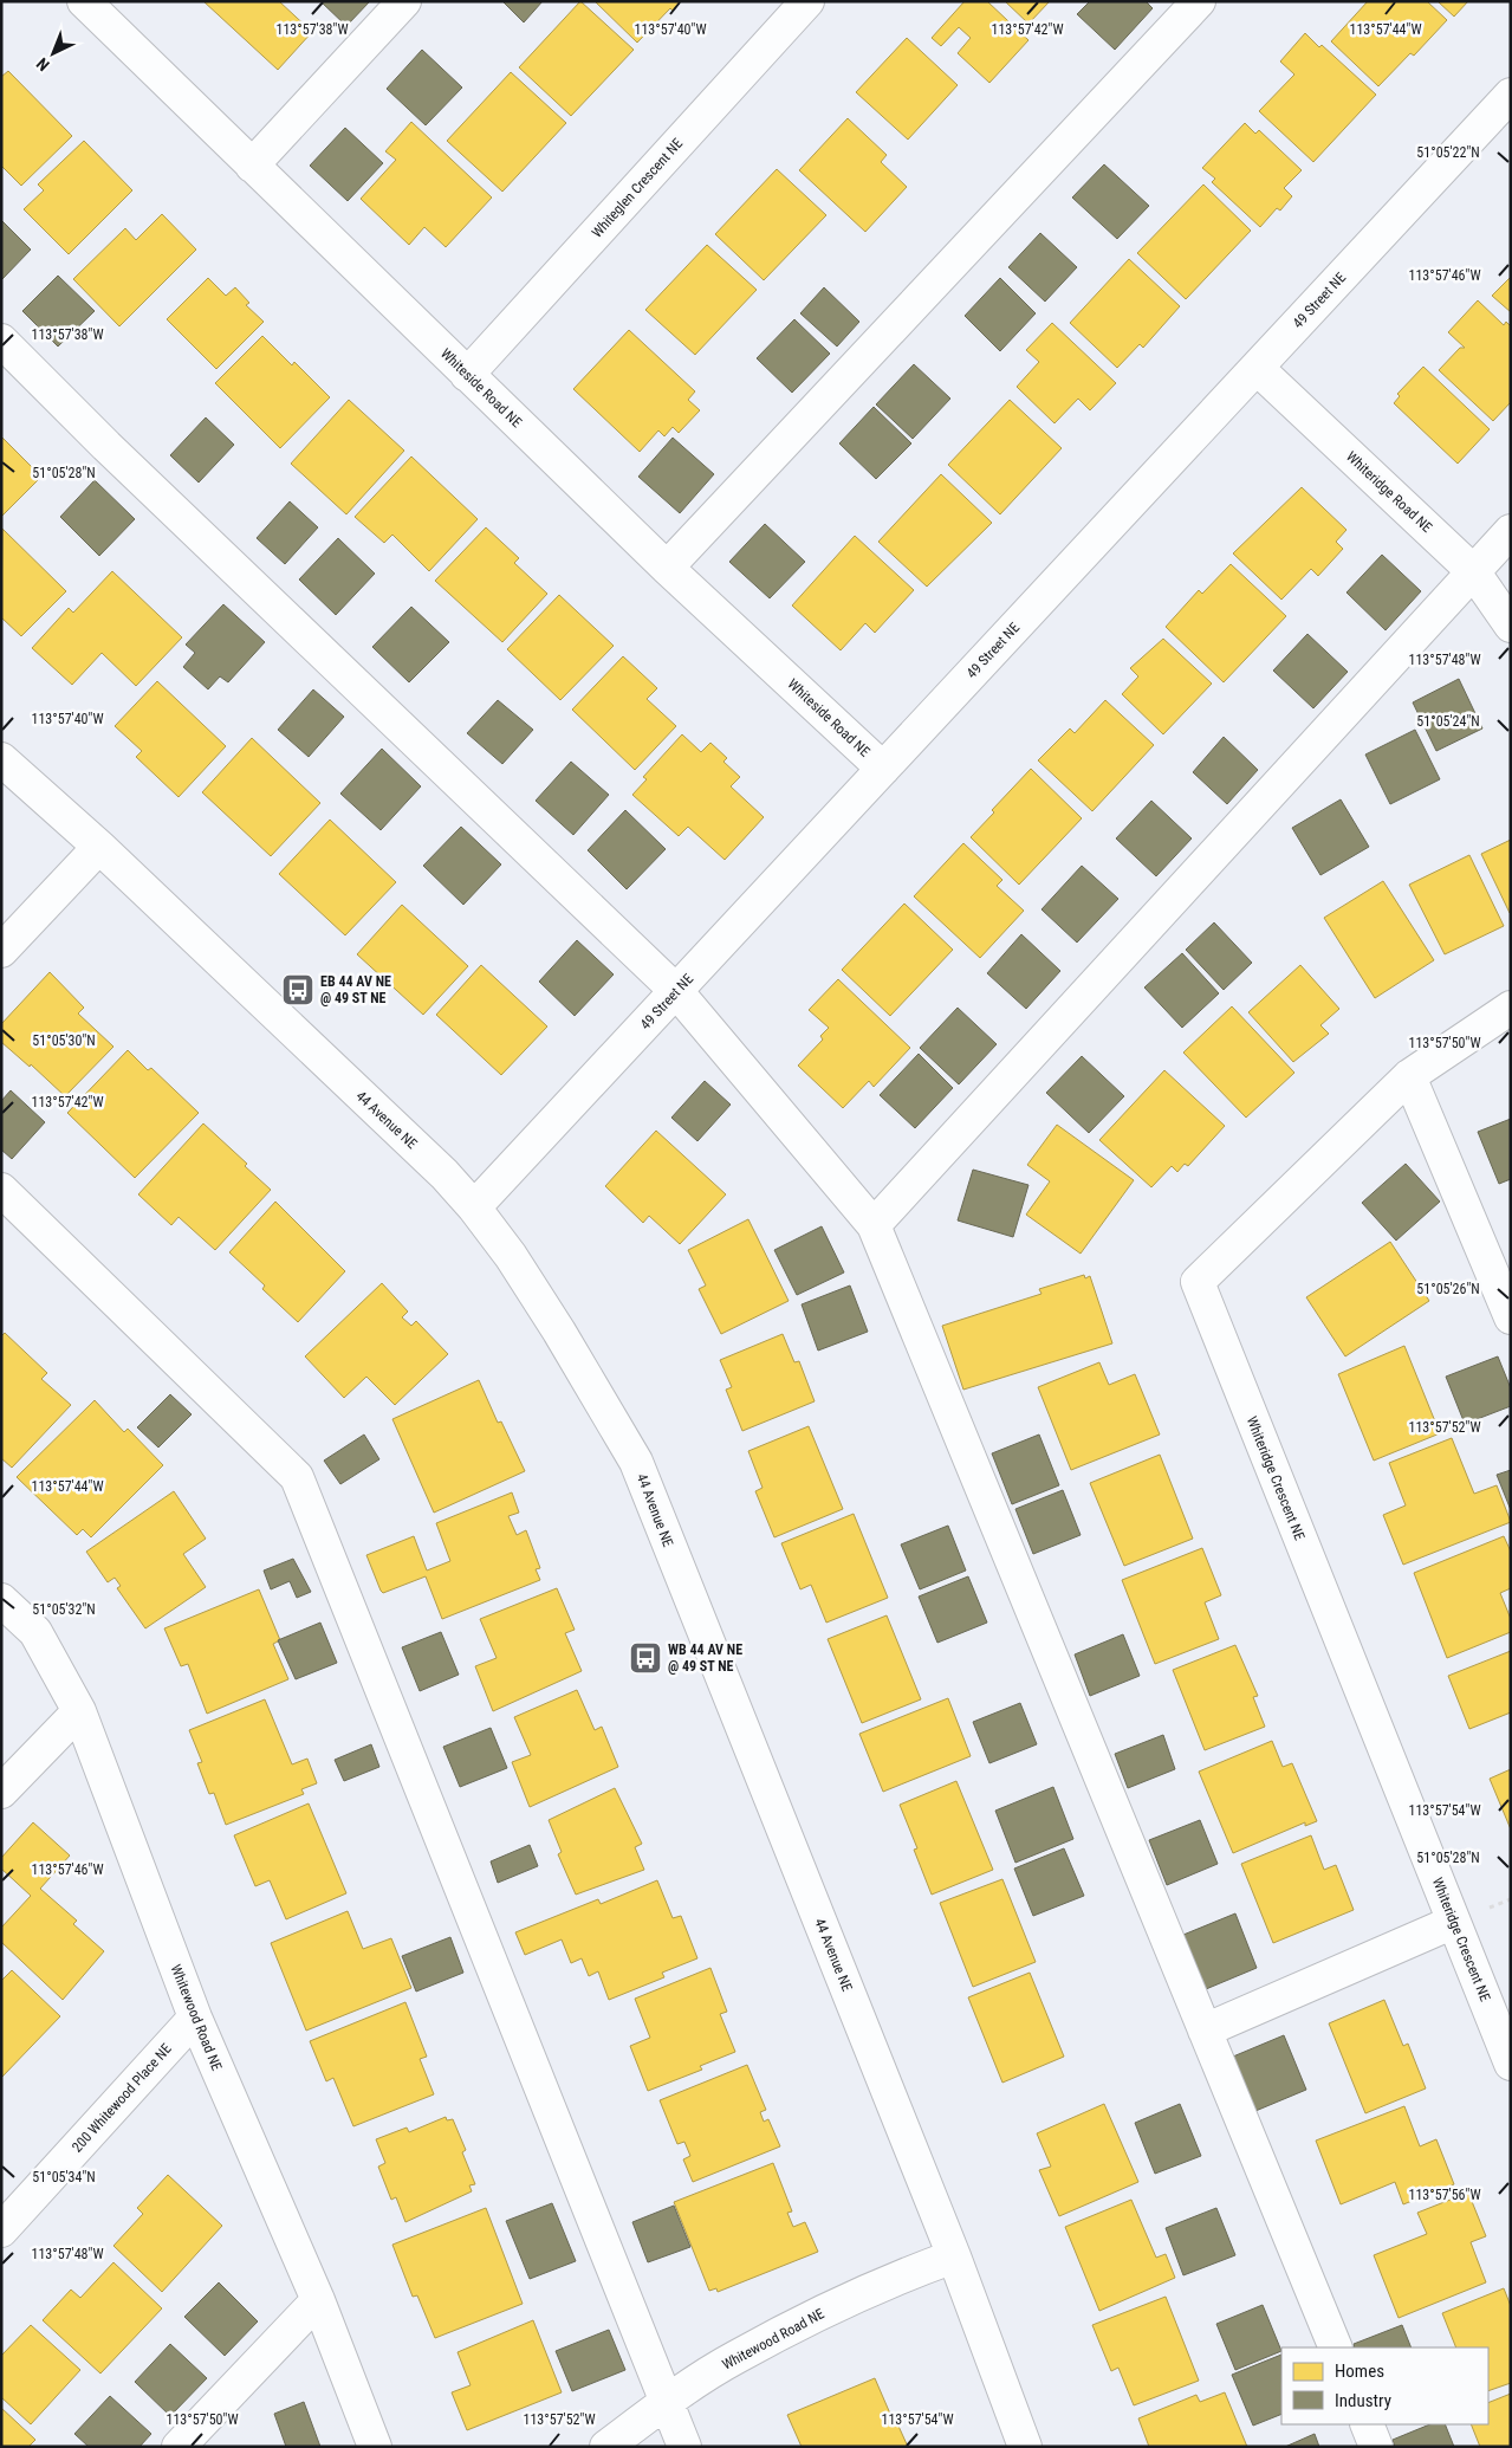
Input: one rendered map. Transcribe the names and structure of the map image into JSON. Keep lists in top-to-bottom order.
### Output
{
  "streets": {
    "street": [
      "Whiteglen Crescent NE",
      "49 Street NE",
      "Whiteside Road NE",
      "Whiteridge Road NE",
      "44 Avenue NE",
      "Whiteridge Crescent NE",
      "Whitewood Road NE",
      "200 Whitewood Place NE"
    ]
  },
  "crossings": [
    ["Whiteglen Crescent NE", "Whiteside Road NE"],
    ["49 Street NE", "Whiteside Road NE"],
    ["49 Street NE", "Whiteridge Road NE"],
    ["49 Street NE", "44 Avenue NE"],
    ["44 Avenue NE", "Whitewood Road NE"],
    ["Whitewood Road NE", "200 Whitewood Place NE"]
  ],
  "places": {
    "bus stop": ["EB 44 AV NE @ 49 ST NE", "WB 44 AV NE @ 49 ST NE"]
  },
  "legend": ["Homes", "Industry"],
  "north": "bottom left",
  "coordinates": [
    "113°57'38\"W",
    "113°57'40\"W",
    "113°57'42\"W",
    "113°57'44\"W",
    "51°05'22\"N",
    "113°57'46\"W",
    "51°05'28\"N",
    "113°57'48\"W",
    "51°05'24\"N",
    "51°05'30\"N",
    "113°57'50\"W",
    "51°05'26\"N",
    "113°57'52\"W",
    "51°05'32\"N",
    "113°57'54\"W",
    "51°05'34\"N",
    "113°57'56\"W"
  ]
}
